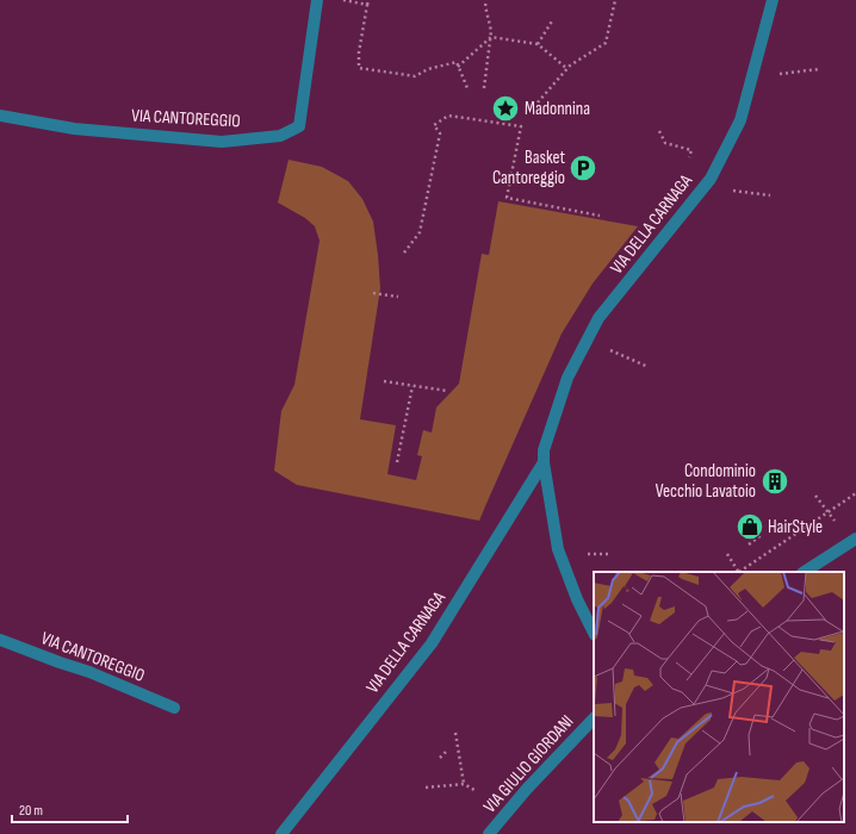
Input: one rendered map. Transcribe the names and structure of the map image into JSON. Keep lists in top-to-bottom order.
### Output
{
  "streets": {
    "street": ["VIA CANTOREGGIO", "VIA DELLA CARNAGA", "VIA GIULIO GIORDANI"]
  },
  "places": {
    "place": ["Madonnina"],
    "parking": ["Basket Cantoreggio"],
    "building": ["Condominio Vecchio Lavatoio"],
    "shop": ["HairStyle"]
  },
  "scale_bar": "20 m"
}
